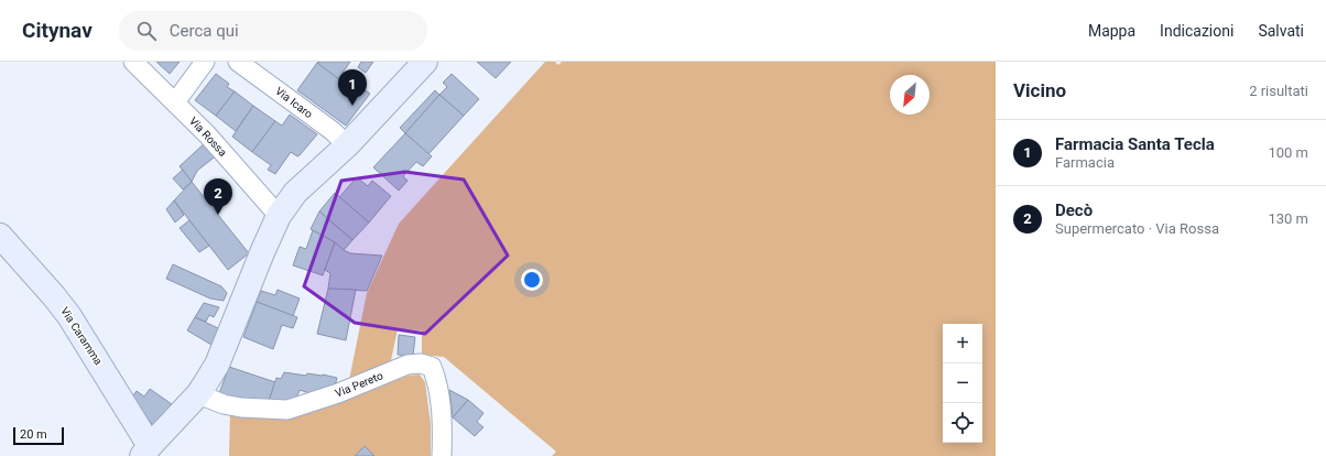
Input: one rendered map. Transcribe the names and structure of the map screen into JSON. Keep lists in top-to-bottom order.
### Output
{
  "streets": {
    "street": [
      "Via Icaro",
      "Via Rossa",
      "Via Caramma",
      "Via Pereto"
    ]
  },
  "scale_bar": "20 m",
  "north": "bottom left",
  "page": {
    "header": "Citynav",
    "search": "Cerca qui",
    "nav": ["Mappa", "Indicazioni", "Salvati"],
    "heading": ["Vicino", "2 risultati"],
    "pins": ["1", "2"],
    "list": [
      {
        "mark": "1",
        "name": "Farmacia Santa Tecla",
        "note": "Farmacia",
        "value": "100 m"
      },
      {
        "mark": "2",
        "name": "Decò",
        "note": "Supermercato · Via Rossa",
        "value": "130 m"
      }
    ],
    "map_buttons": ["+", "−"],
    "scale": "20 m"
  }
}
